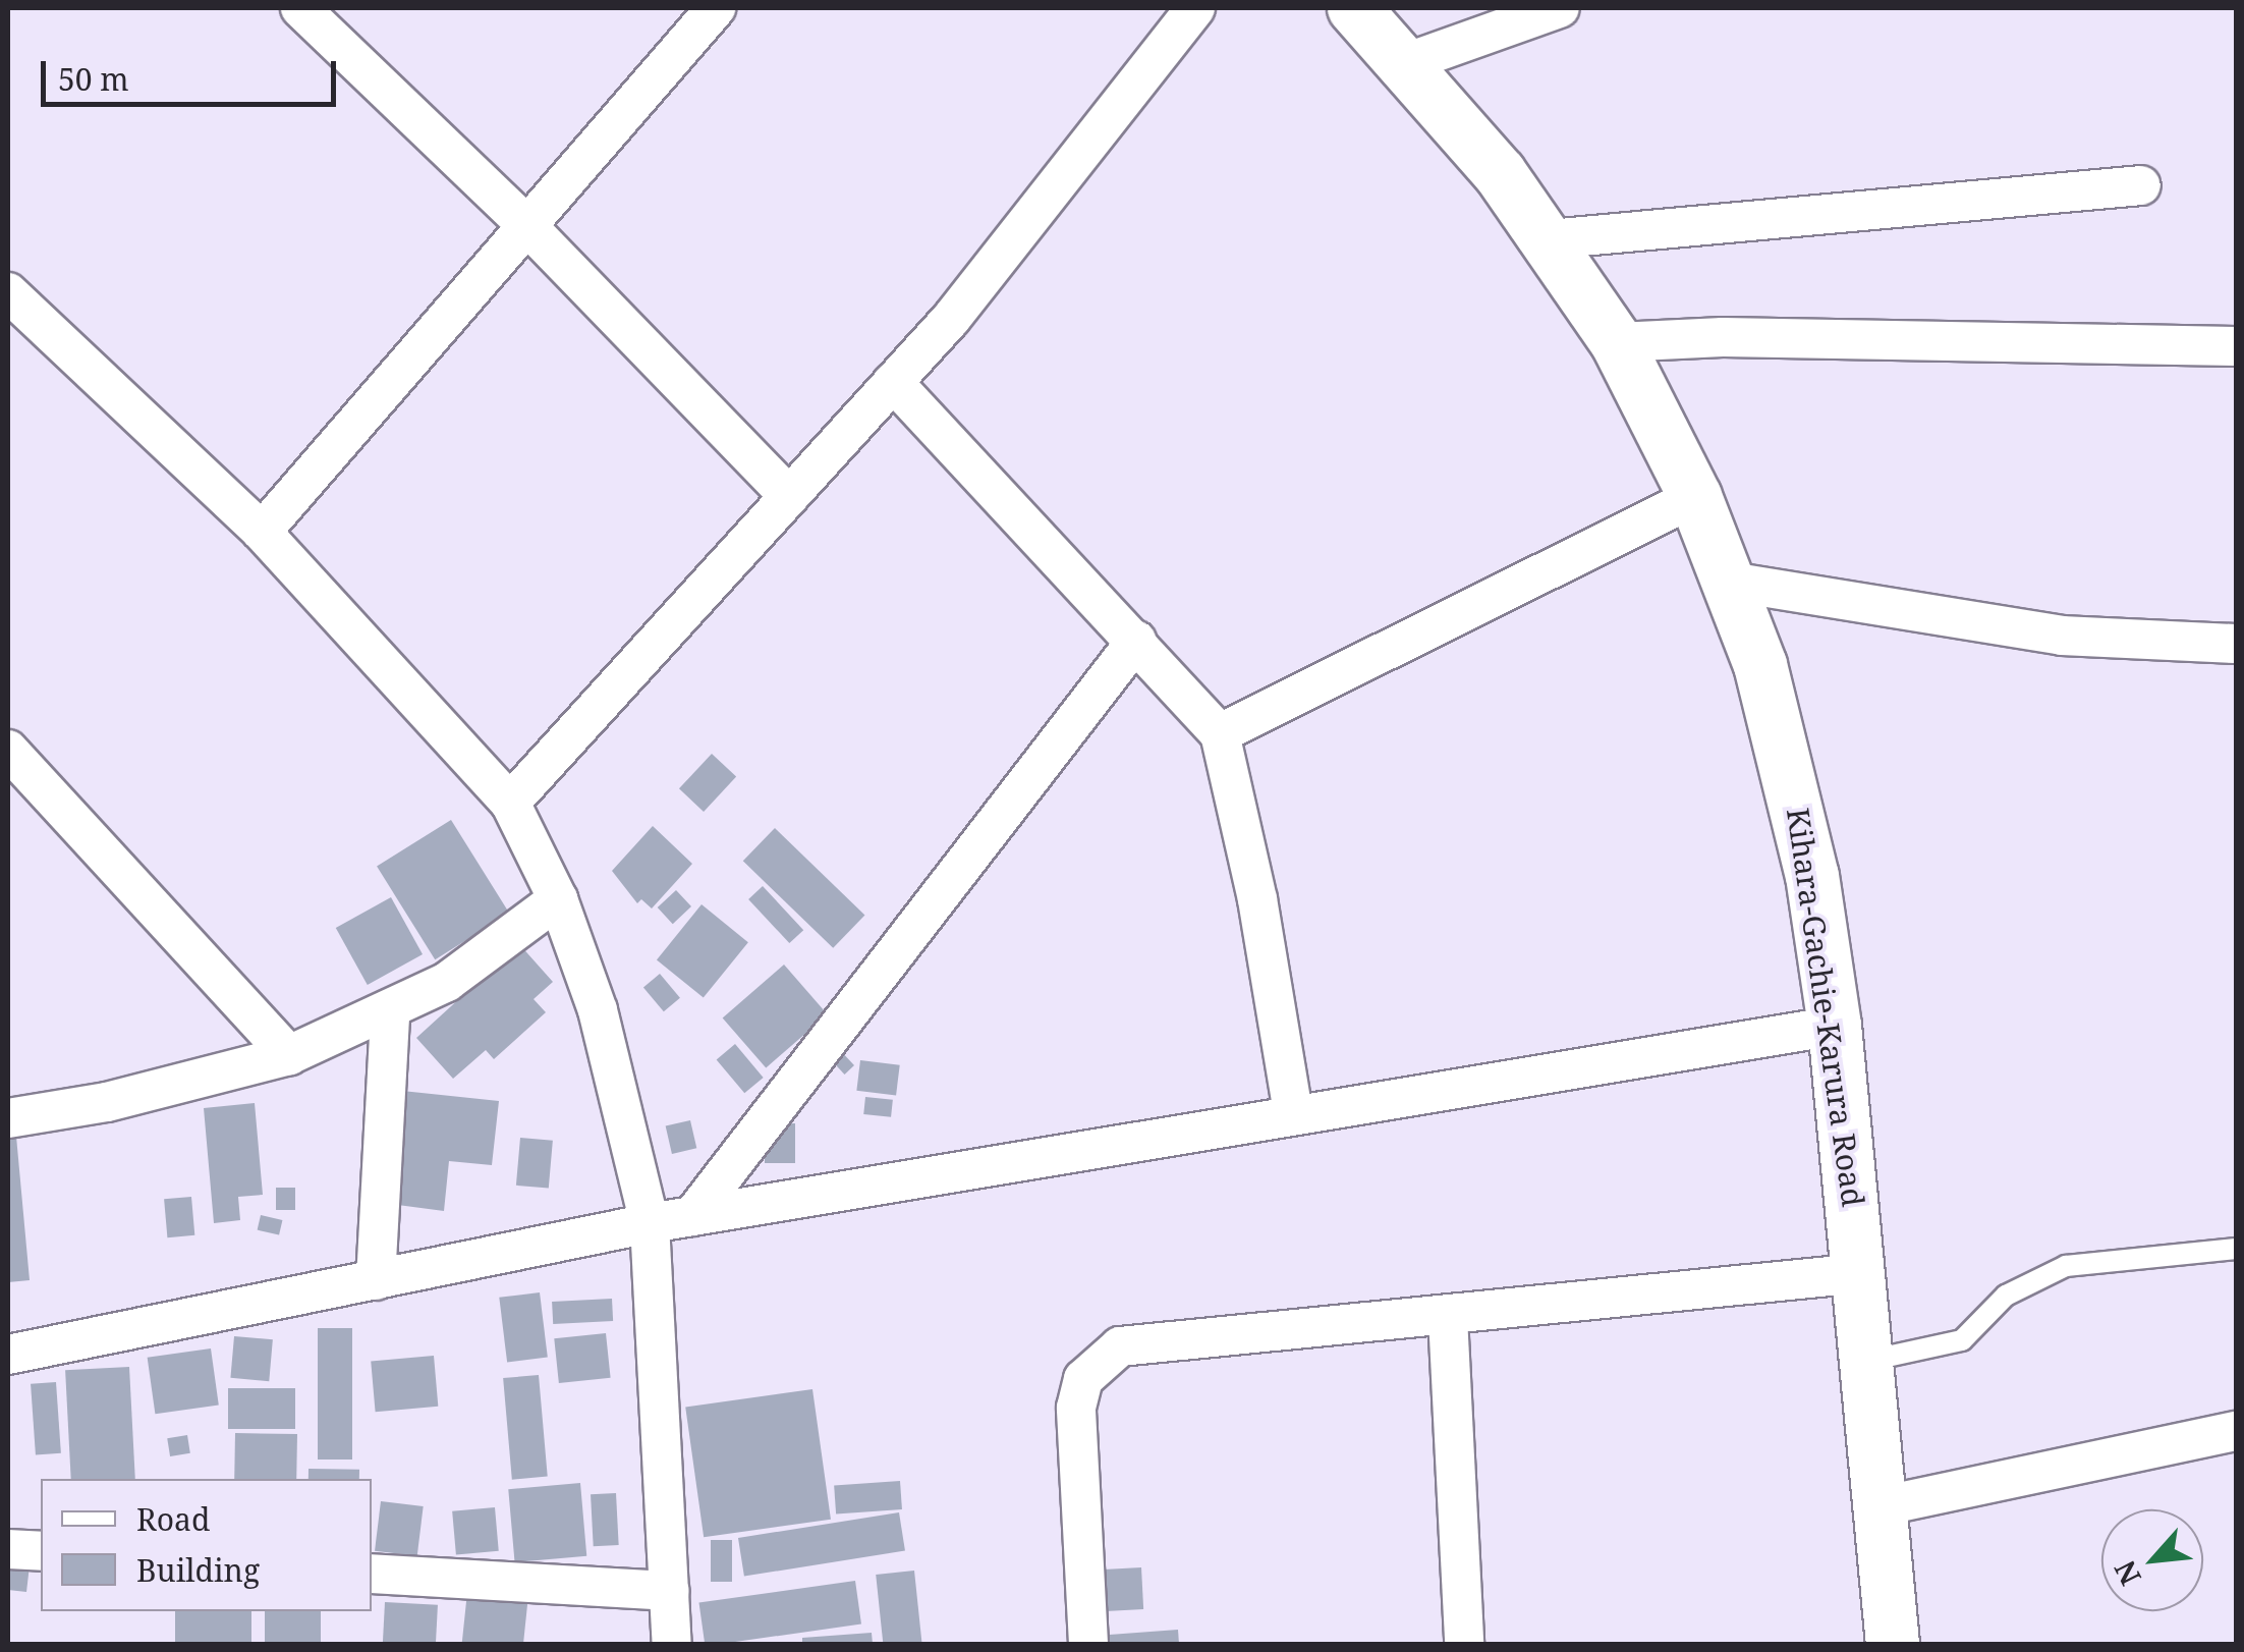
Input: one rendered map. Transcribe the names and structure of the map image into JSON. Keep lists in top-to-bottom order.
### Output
{
  "streets": {
    "street": ["Kihara-Gachie-Karura Road"]
  },
  "legend": ["Road", "Building"],
  "scale_bar": "50 m",
  "north": "bottom left"
}
